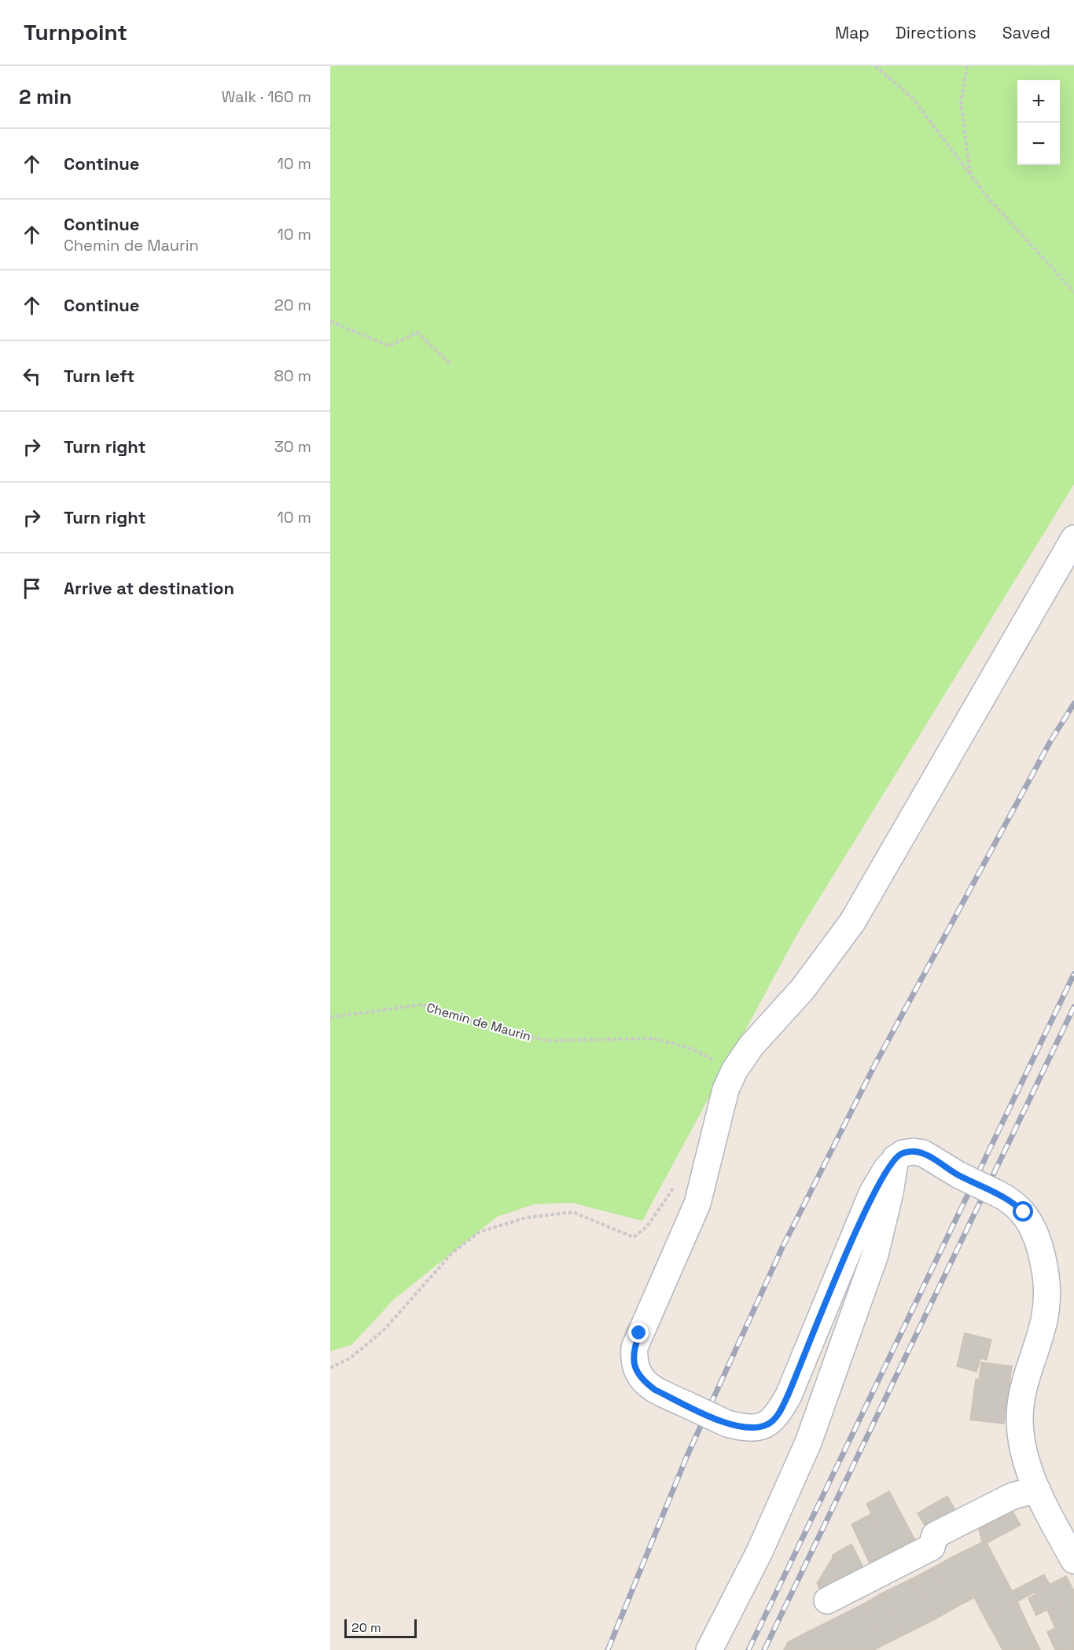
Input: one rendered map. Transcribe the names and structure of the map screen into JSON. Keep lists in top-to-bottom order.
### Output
{
  "streets": {
    "path": ["Chemin de Maurin"]
  },
  "scale_bar": "20 m",
  "page": {
    "header": "Turnpoint",
    "nav": ["Map", "Directions", "Saved"],
    "heading": ["2 min", "Walk · 160 m"],
    "map_buttons": ["+", "−"],
    "list": [
      ["Continue", "10 m"],
      ["Continue", "Chemin de Maurin", "10 m"],
      ["Continue", "20 m"],
      ["Turn left", "80 m"],
      ["Turn right", "30 m"],
      ["Turn right", "10 m"],
      "Arrive at destination"
    ],
    "scale": "20 m"
  }
}
